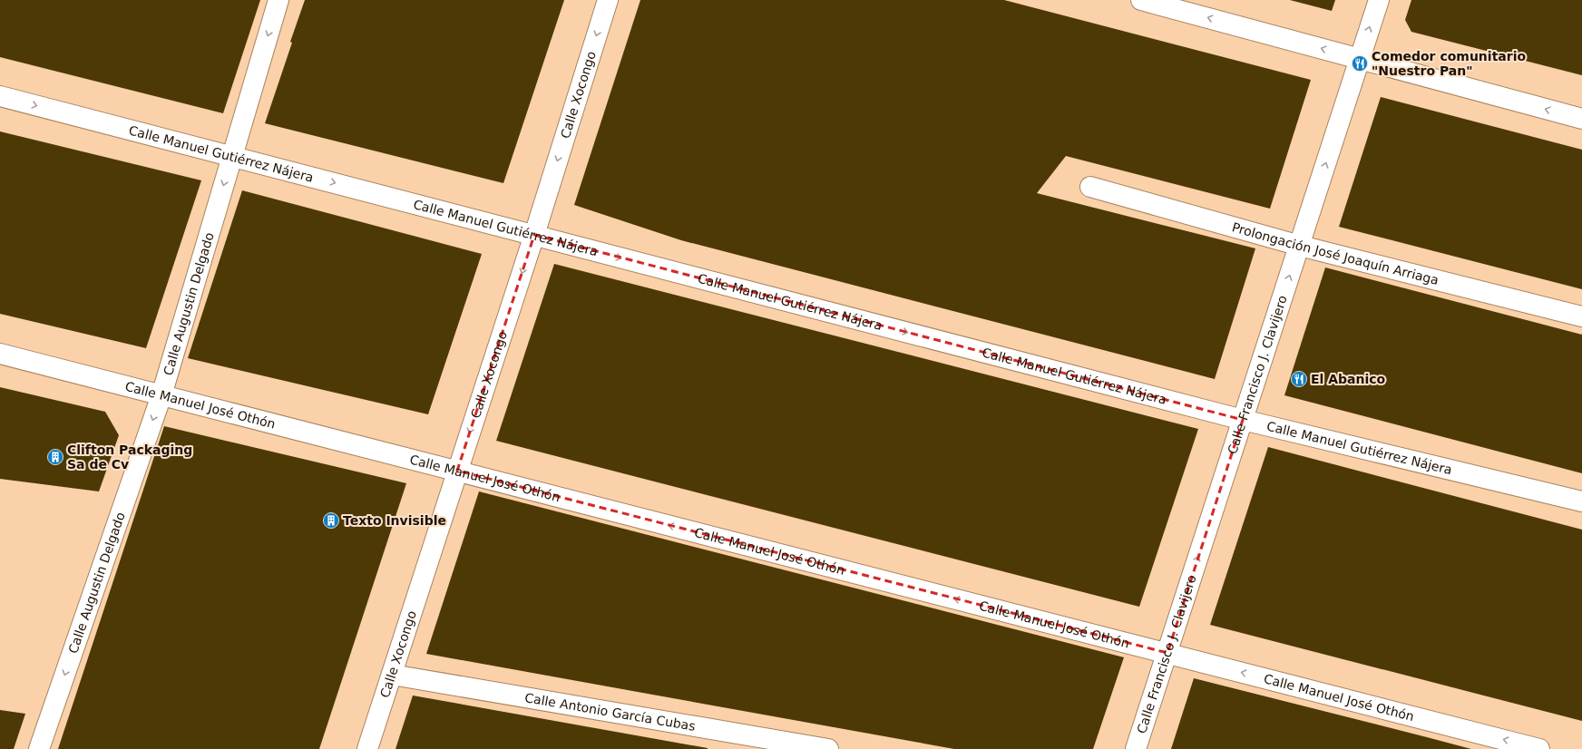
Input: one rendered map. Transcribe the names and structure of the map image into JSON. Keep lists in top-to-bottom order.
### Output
{
  "streets": {
    "street": [
      "Calle Xocongo",
      "Calle Manuel Gutiérrez Nájera",
      "Prolongación José Joaquín Arriaga",
      "Calle Augustin Delgado",
      "Calle Francisco J. Clavijero",
      "Calle Manuel José Othón",
      "Calle Antonio García Cubas"
    ]
  },
  "crossings": [
    ["Calle Xocongo", "Calle Manuel Gutiérrez Nájera"],
    ["Calle Xocongo", "Calle Manuel José Othón"],
    ["Calle Xocongo", "Calle Antonio García Cubas"],
    ["Calle Manuel Gutiérrez Nájera", "Calle Augustin Delgado"],
    ["Calle Manuel Gutiérrez Nájera", "Calle Francisco J. Clavijero"],
    ["Prolongación José Joaquín Arriaga", "Calle Francisco J. Clavijero"],
    ["Calle Augustin Delgado", "Calle Manuel José Othón"],
    ["Calle Francisco J. Clavijero", "Calle Manuel José Othón"]
  ],
  "one_way": [
    "Calle Xocongo",
    "Calle Manuel Gutiérrez Nájera",
    "Calle Augustin Delgado",
    "Calle Francisco J. Clavijero",
    "Calle Manuel José Othón"
  ],
  "places": {
    "restaurant": ["Comedor comunitario \"Nuestro Pan\"", "El Abanico"],
    "building": ["Clifton Packaging Sa de Cv", "Texto Invisible"]
  }
}
